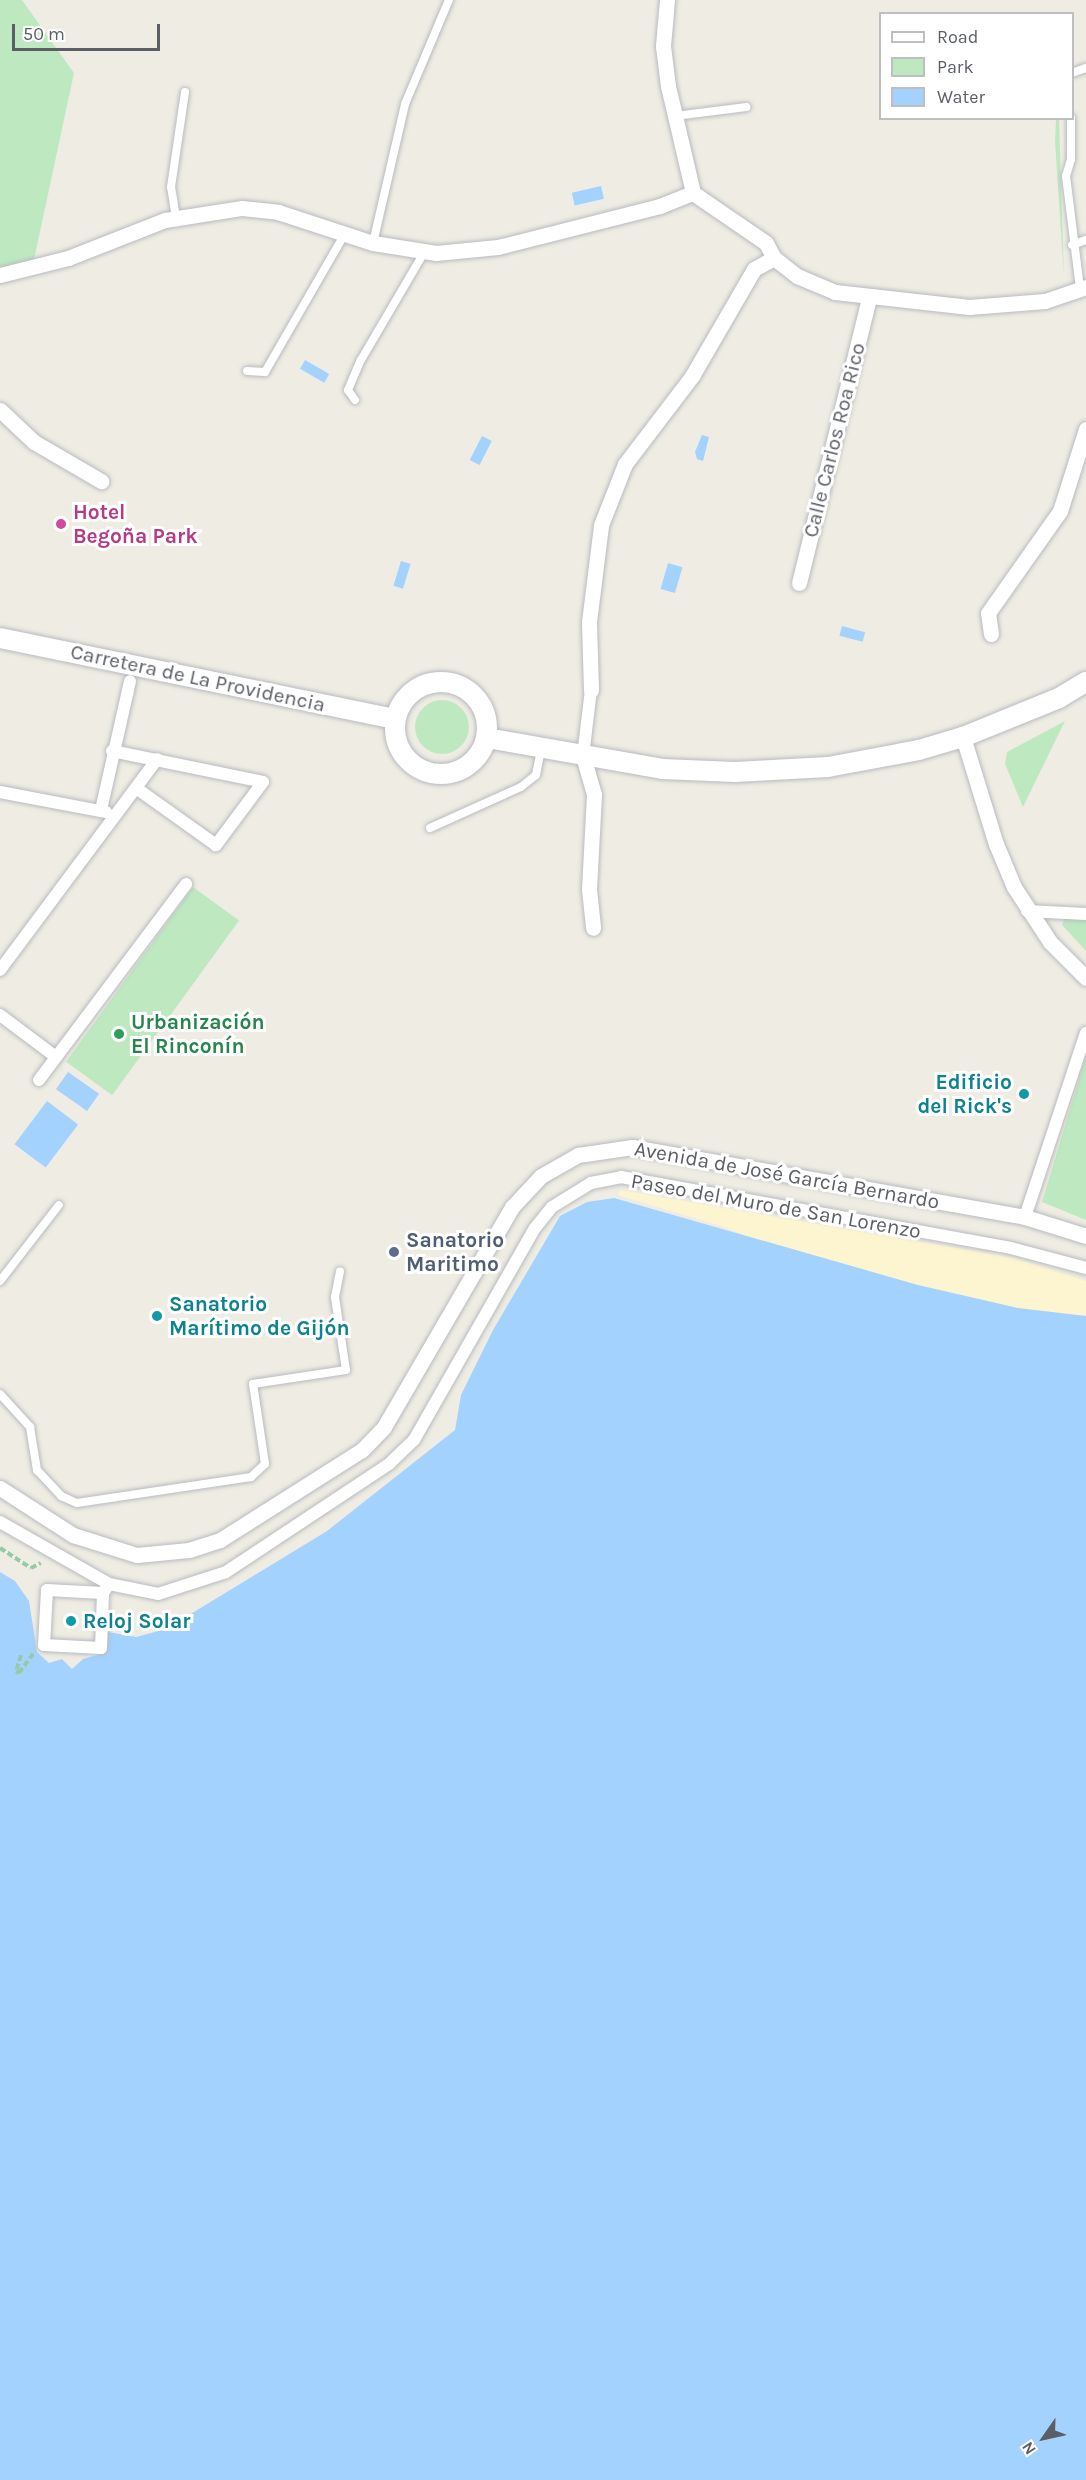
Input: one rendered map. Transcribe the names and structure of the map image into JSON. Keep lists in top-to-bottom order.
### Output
{
  "streets": {
    "street": [
      "Calle Carlos Roa Rico",
      "Carretera de La Providencia",
      "Avenida de José García Bernardo",
      "Paseo del Muro de San Lorenzo"
    ]
  },
  "places": [
    "Hotel Begoña Park",
    "Urbanización El Rinconín",
    "Edificio del Rick's",
    "Sanatorio Maritimo",
    "Sanatorio Marítimo de Gijón",
    "Reloj Solar"
  ],
  "legend": ["Road", "Park", "Water"],
  "scale_bar": "50 m",
  "north": "bottom left"
}
